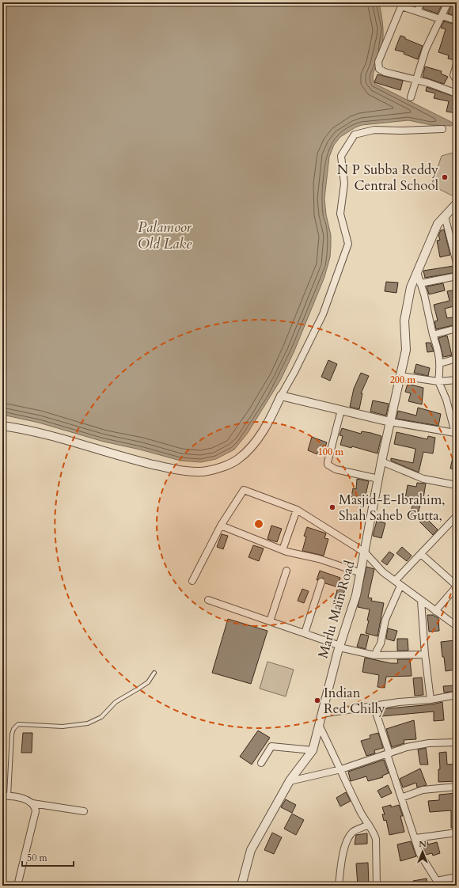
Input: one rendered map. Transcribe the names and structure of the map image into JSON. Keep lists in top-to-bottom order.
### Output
{
  "streets": {
    "street": ["Marlu Main Road"]
  },
  "water": ["Palamoor Old Lake"],
  "places": ["N P Subba Reddy Central School", "Masjid-E-Ibrahim, Shah Saheb Gutta,", "Indian Red Chilly"],
  "scale_bar": "50 m",
  "north": "top",
  "rings": ["200 m", "100 m"]
}
